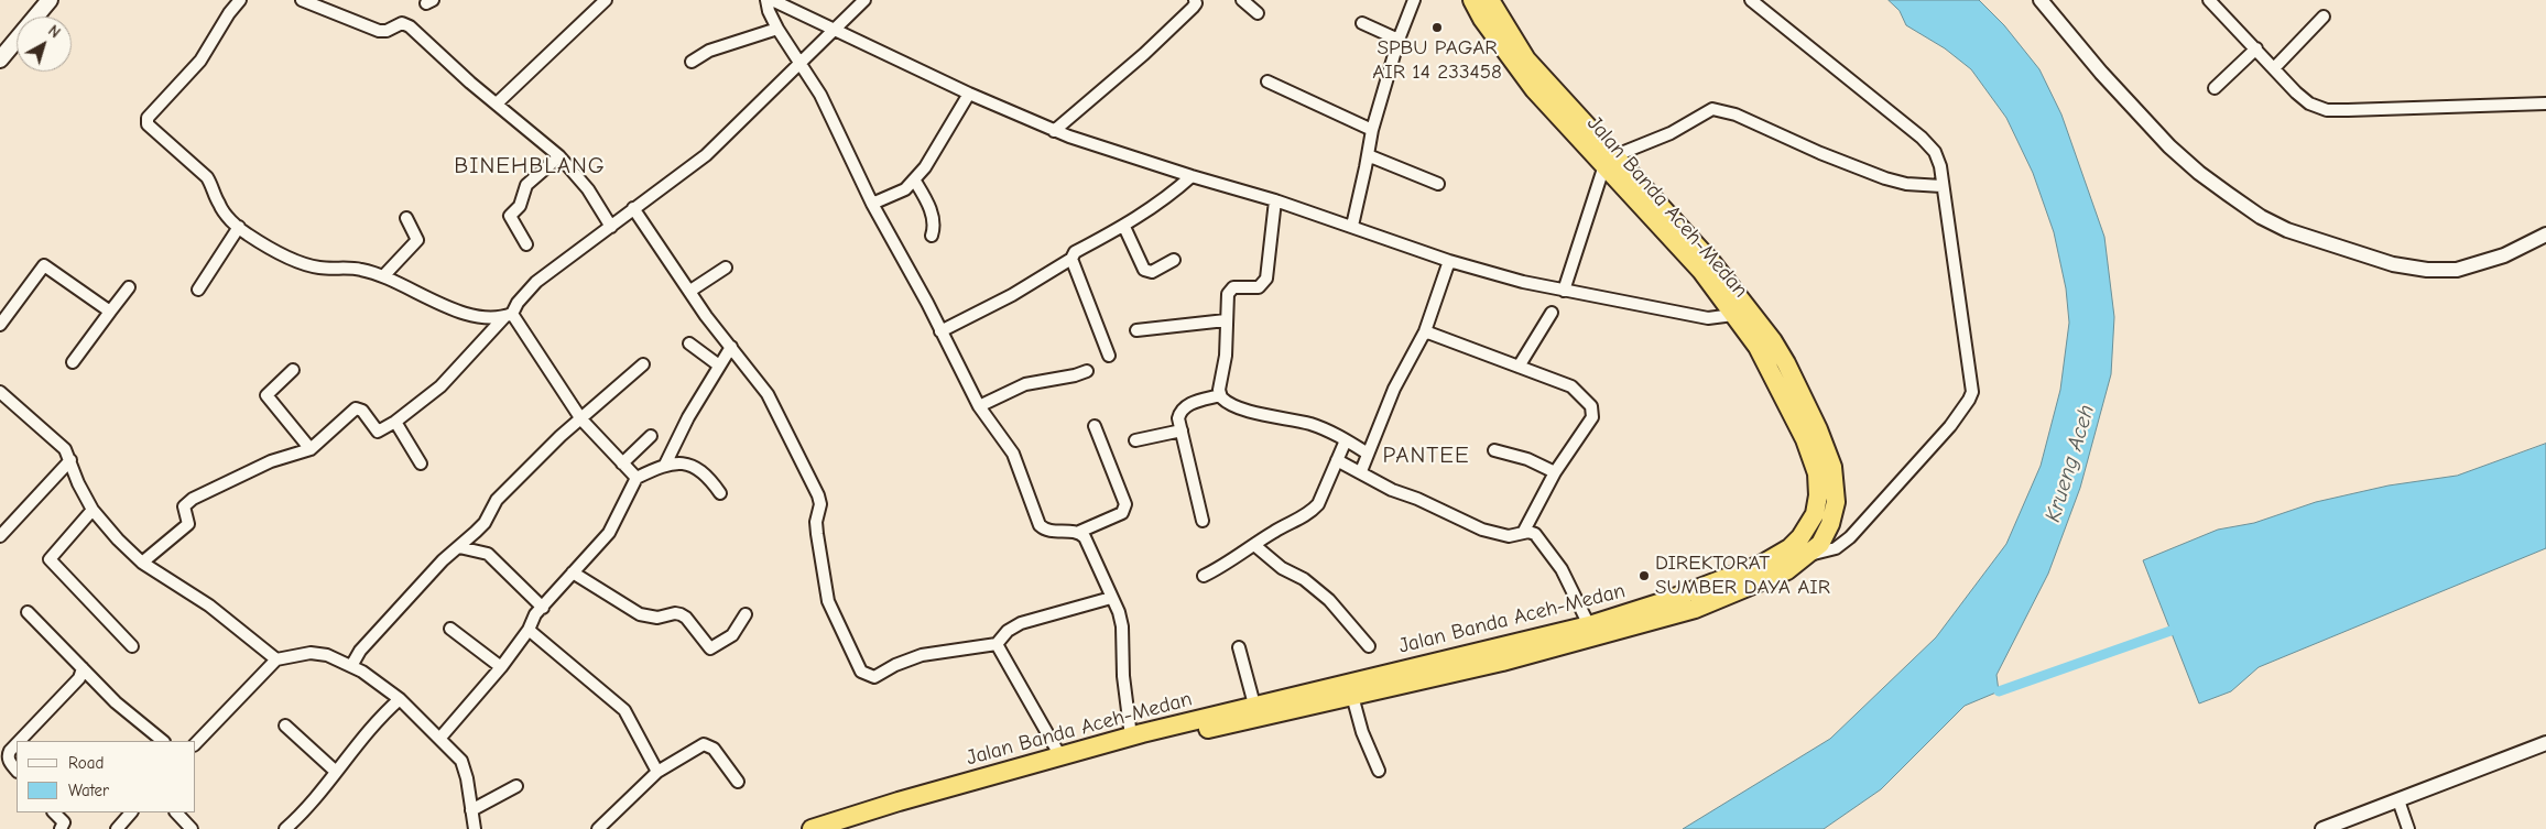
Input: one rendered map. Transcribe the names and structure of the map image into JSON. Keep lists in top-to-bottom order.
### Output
{
  "streets": {
    "highway": ["Jalan Banda Aceh-Medan"]
  },
  "districts": ["BINEHBLANG", "PANTEE"],
  "water": ["Krueng Aceh"],
  "places": ["SPBU PAGAR AIR 14 233458", "DIREKTORAT SUMBER DAYA AIR"],
  "legend": ["Road", "Water"],
  "north": "top right"
}
